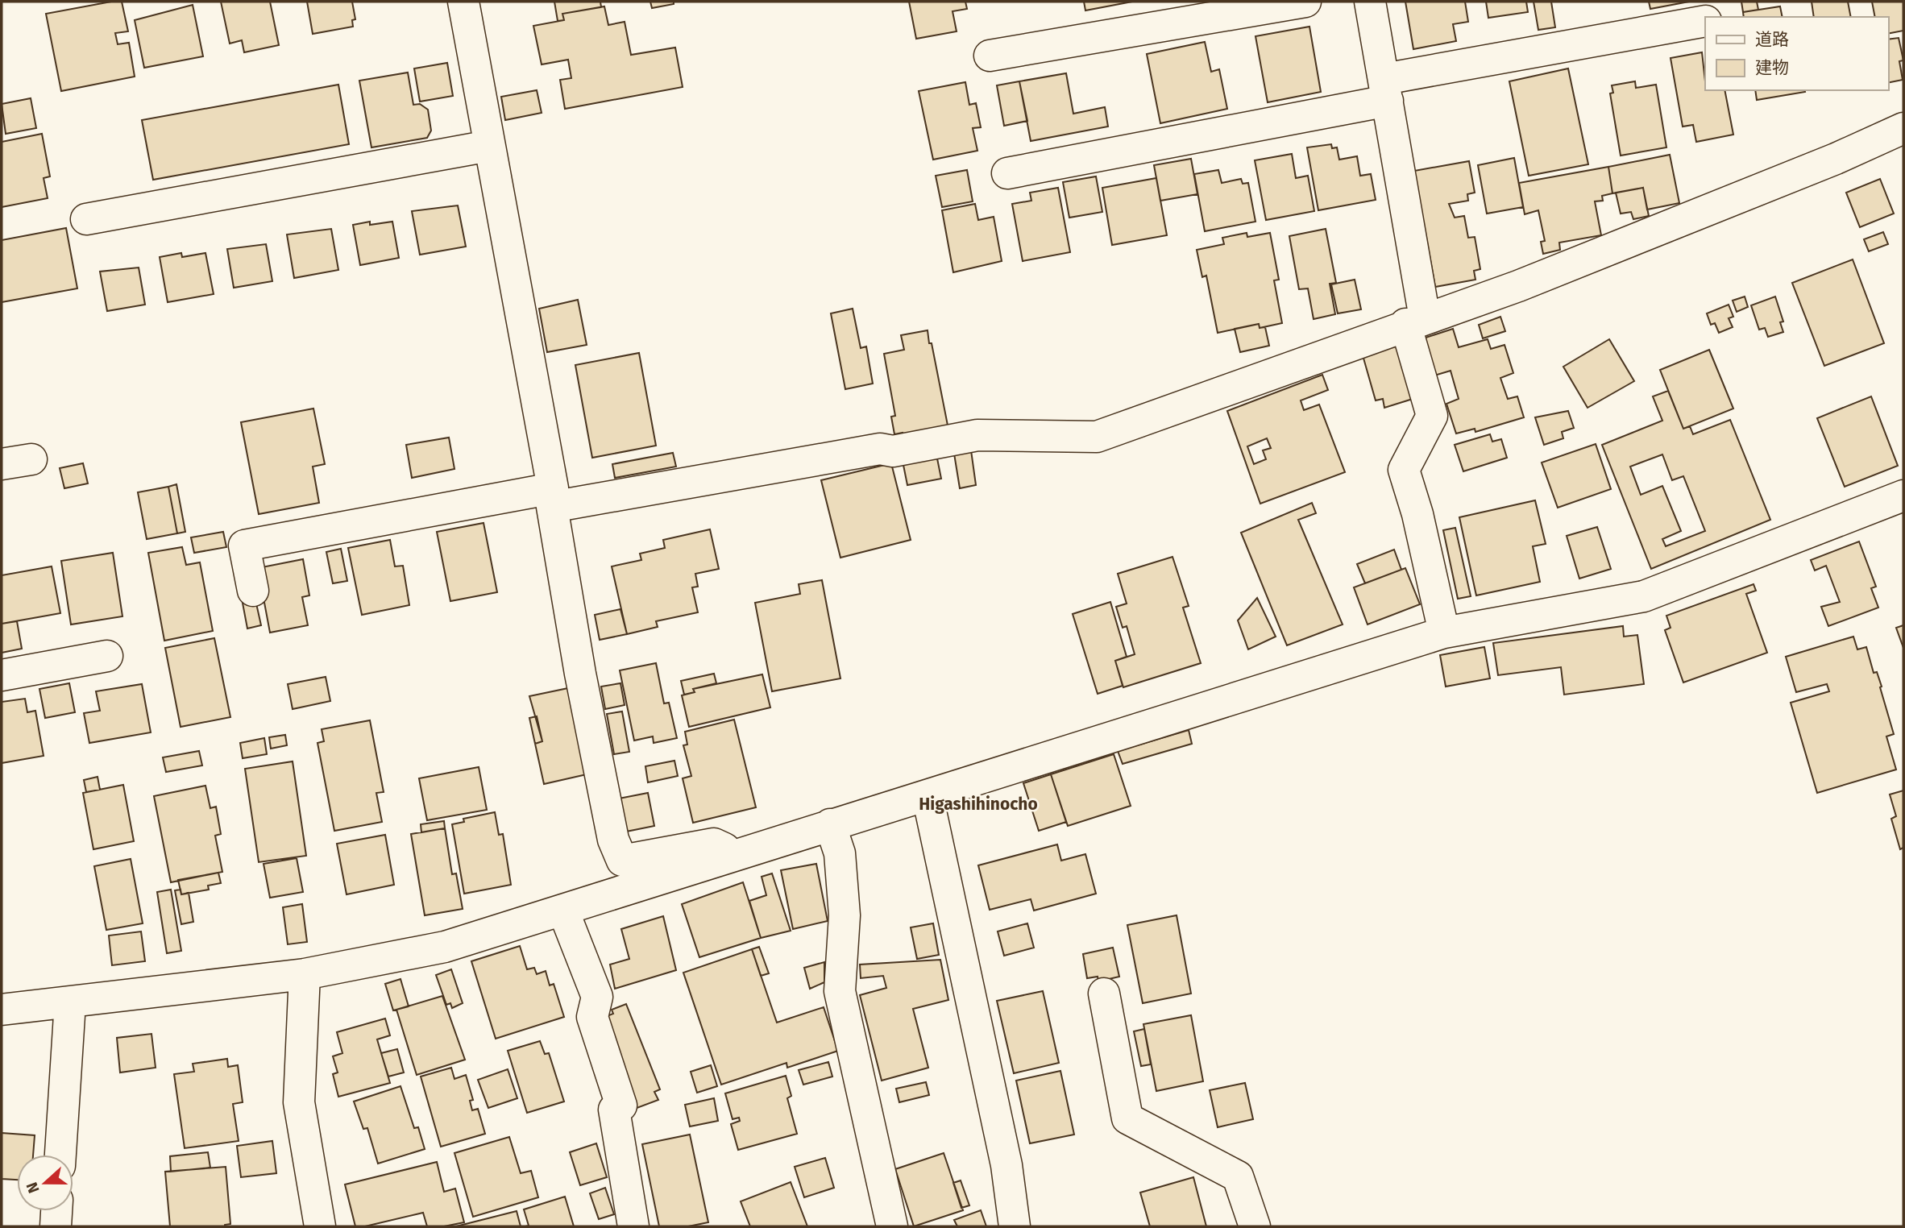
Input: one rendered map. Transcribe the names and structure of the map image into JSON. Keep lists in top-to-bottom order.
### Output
{
  "districts": ["Higashihinocho"],
  "legend": ["道路", "建物"],
  "north": "left"
}
